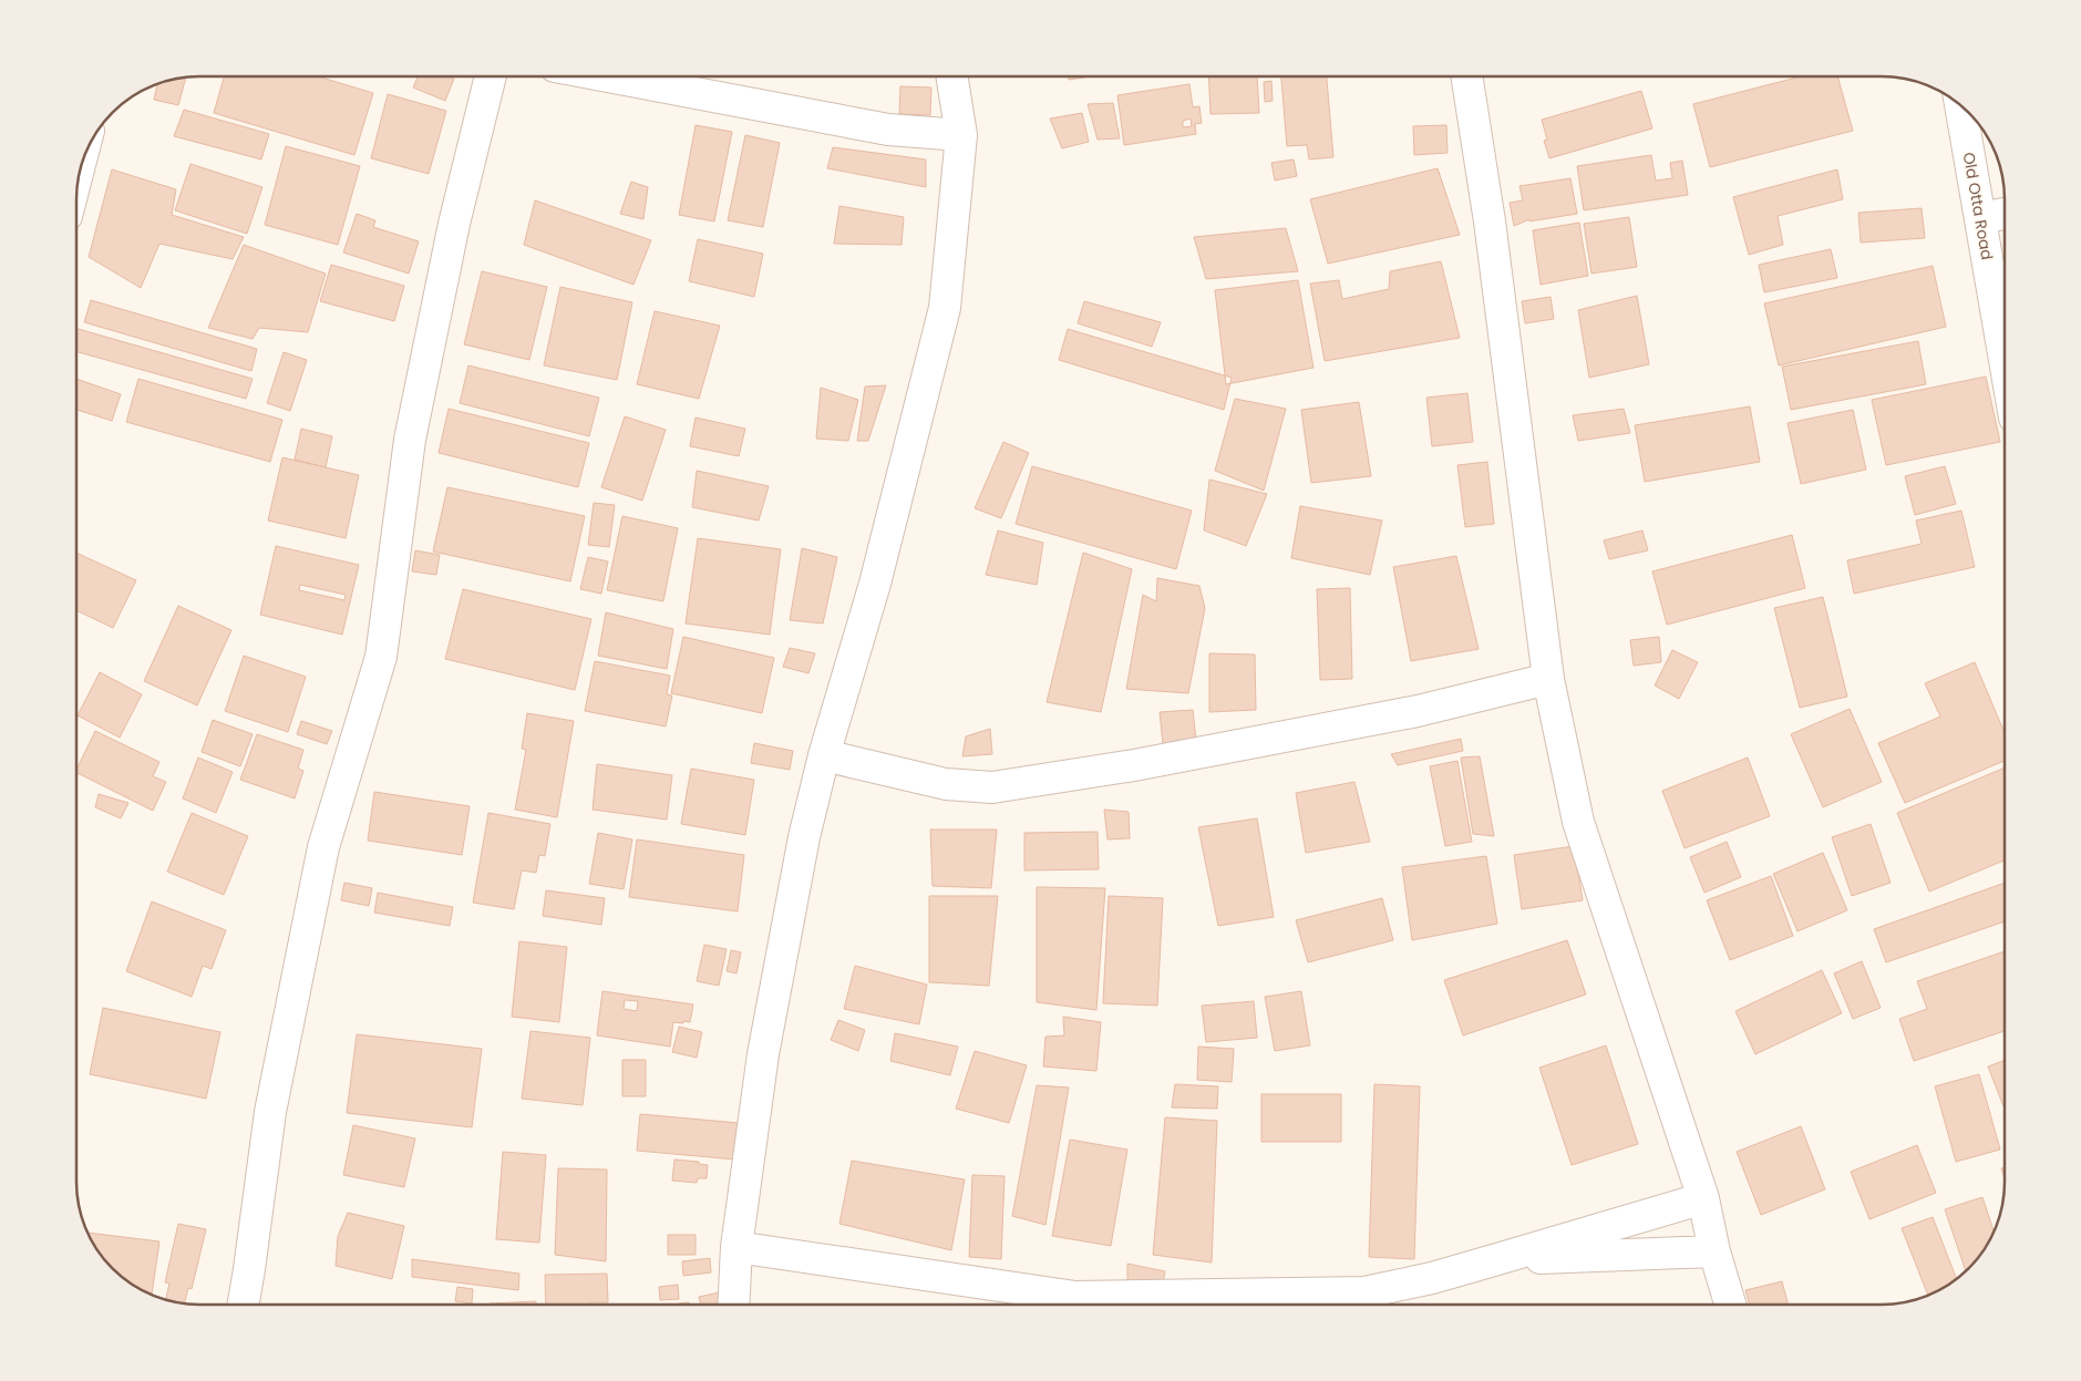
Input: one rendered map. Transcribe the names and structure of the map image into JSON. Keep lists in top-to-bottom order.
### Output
{
  "streets": {
    "street": ["Old Otta Road"]
  }
}
